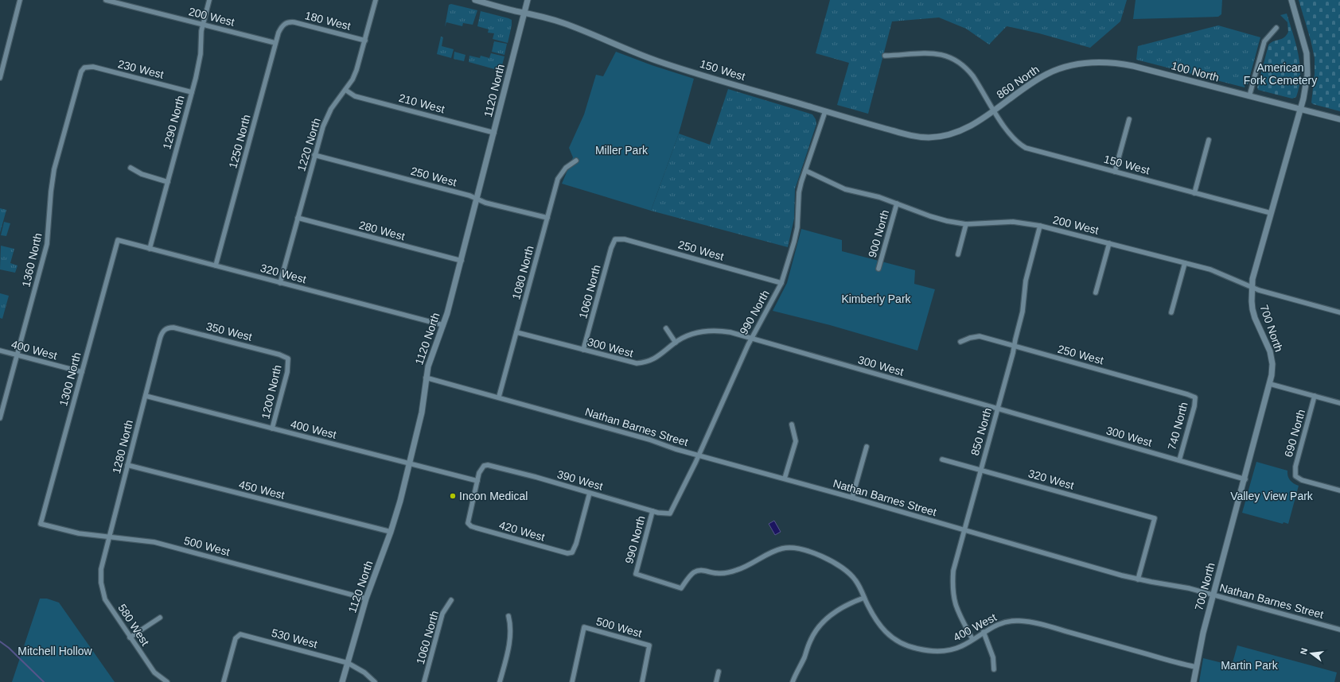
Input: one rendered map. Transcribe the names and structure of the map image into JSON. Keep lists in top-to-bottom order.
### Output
{
  "streets": {
    "street": [
      "200 West",
      "180 West",
      "230 West",
      "150 West",
      "100 North",
      "860 North",
      "1120 North",
      "210 West",
      "1290 North",
      "1250 North",
      "1220 North",
      "250 West",
      "280 West",
      "900 North",
      "1360 North",
      "1080 North",
      "320 West",
      "1060 North",
      "990 North",
      "700 North",
      "350 West",
      "300 West",
      "400 West",
      "1300 North",
      "1200 North",
      "740 North",
      "Nathan Barnes Street",
      "850 North",
      "690 North",
      "1280 North",
      "390 West",
      "450 West",
      "420 West",
      "500 West",
      "580 West",
      "530 West"
    ]
  },
  "crossings": [
    ["200 West", "1290 North"],
    ["200 West", "1250 North"],
    ["200 West", "900 North"],
    ["200 West", "990 North"],
    ["200 West", "700 North"],
    ["200 West", "850 North"],
    ["180 West", "1250 North"],
    ["180 West", "1220 North"],
    ["230 West", "1290 North"],
    ["230 West", "1360 North"],
    ["150 West", "860 North"],
    ["150 West", "1120 North"],
    ["150 West", "990 North"],
    ["150 West", "700 North"],
    ["100 North", "860 North"],
    ["100 North", "700 North"],
    ["1120 North", "210 West"],
    ["1120 North", "250 West"],
    ["1120 North", "280 West"],
    ["1120 North", "320 West"],
    ["1120 North", "400 West"],
    ["1120 North", "Nathan Barnes Street"],
    ["1120 North", "450 West"],
    ["1120 North", "500 West"],
    ["1120 North", "530 West"],
    ["210 West", "1220 North"],
    ["1290 North", "320 West"],
    ["1250 North", "320 West"],
    ["1220 North", "250 West"],
    ["1220 North", "280 West"],
    ["1220 North", "320 West"],
    ["250 West", "1080 North"],
    ["250 West", "1060 North"],
    ["250 West", "990 North"],
    ["250 West", "740 North"],
    ["250 West", "850 North"],
    ["1360 North", "400 West"],
    ["1080 North", "300 West"],
    ["1080 North", "Nathan Barnes Street"],
    ["320 West", "1300 North"],
    ["320 West", "Nathan Barnes Street"],
    ["320 West", "850 North"],
    ["1060 North", "300 West"],
    ["990 North", "300 West"],
    ["990 North", "400 West"],
    ["990 North", "Nathan Barnes Street"],
    ["990 North", "390 West"],
    ["700 North", "300 West"],
    ["700 North", "400 West"],
    ["700 North", "Nathan Barnes Street"],
    ["350 West", "1200 North"],
    ["350 West", "1280 North"],
    ["300 West", "740 North"],
    ["300 West", "850 North"],
    ["400 West", "1300 North"],
    ["400 West", "1200 North"],
    ["400 West", "850 North"],
    ["400 West", "1280 North"],
    ["400 West", "390 West"],
    ["400 West", "420 West"],
    ["1300 North", "500 West"],
    ["Nathan Barnes Street", "850 North"],
    ["1280 North", "450 West"],
    ["1280 North", "500 West"],
    ["1280 North", "580 West"],
    ["390 West", "420 West"]
  ],
  "parks": [
    "American Fork Cemetery",
    "Miller Park",
    "Kimberly Park",
    "Valley View Park",
    "Mitchell Hollow",
    "Martin Park"
  ],
  "places": ["Incon Medical"],
  "north": "left"
}
